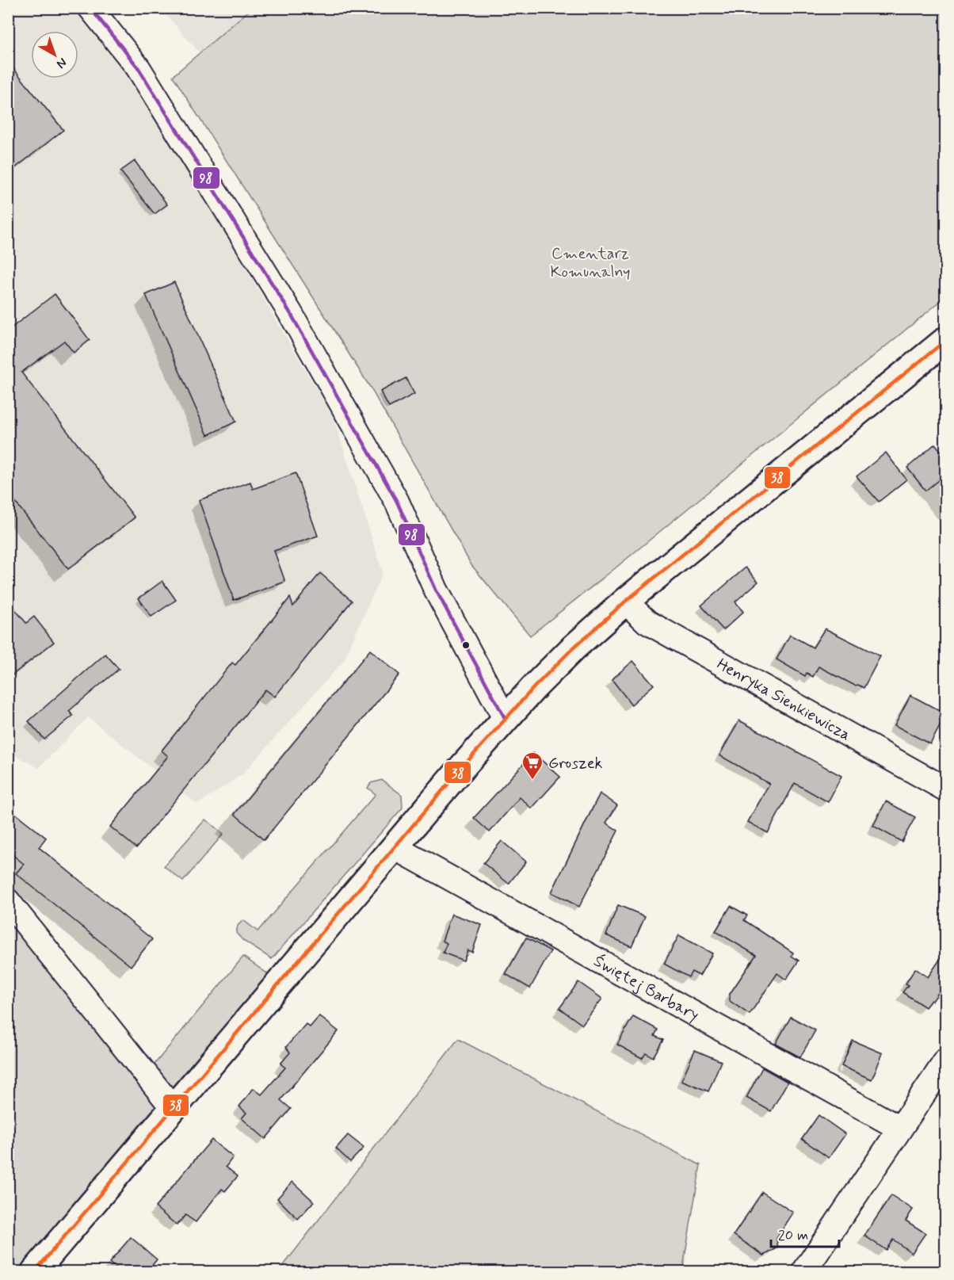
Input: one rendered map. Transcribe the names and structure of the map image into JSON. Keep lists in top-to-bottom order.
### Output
{
  "streets": {
    "street": ["Henryka Sienkiewicza", "Świętej Barbary"]
  },
  "parks": ["Cmentarz Komunalny"],
  "places": {
    "supermarket": ["Groszek"]
  },
  "lines": ["transit line 98", "transit line 38"],
  "scale_bar": "20 m",
  "north": "bottom right"
}
